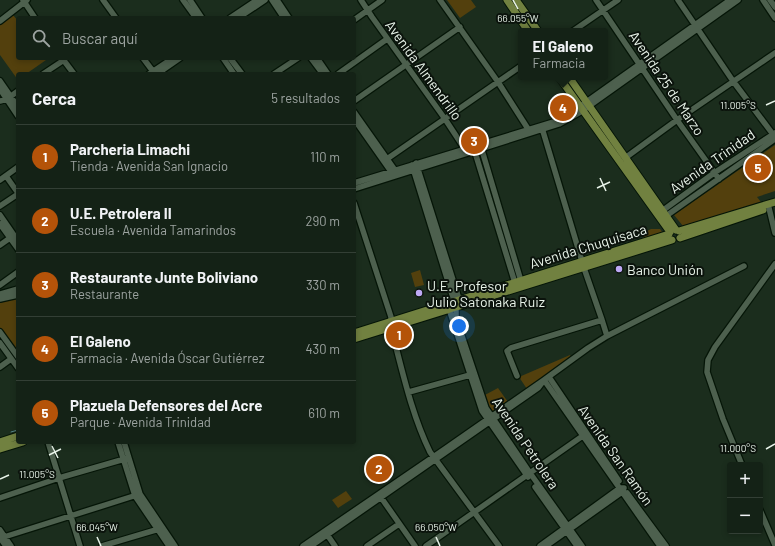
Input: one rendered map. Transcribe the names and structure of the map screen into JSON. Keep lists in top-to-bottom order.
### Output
{
  "streets": {
    "main road": ["Avenida Chuquisaca"],
    "street": [
      "Avenida Almendrillo",
      "Avenida 25 de Marzo",
      "Avenida Trinidad",
      "Avenida Petrolera",
      "Avenida San Ramón"
    ]
  },
  "crossings": [
    ["Avenida 25 de Marzo", "Avenida Trinidad"],
    ["Avenida Chuquisaca", "Avenida Petrolera"]
  ],
  "places": ["Banco Unión", "U.E. Profesor Julio Satonaka Ruiz"],
  "page": {
    "search": "Buscar aquí",
    "popup": ["El Galeno", "Farmacia"],
    "heading": ["Cerca", "5 resultados"],
    "pins": [
      "4",
      "3",
      "5",
      "1",
      "2"
    ],
    "list": [
      {
        "mark": "1",
        "name": "Parcheria Limachi",
        "note": "Tienda · Avenida San Ignacio",
        "value": "110 m"
      },
      {
        "mark": "2",
        "name": "U.E. Petrolera II",
        "note": "Escuela · Avenida Tamarindos",
        "value": "290 m"
      },
      {
        "mark": "3",
        "name": "Restaurante Junte Boliviano",
        "note": "Restaurante",
        "value": "330 m"
      },
      {
        "mark": "4",
        "name": "El Galeno",
        "note": "Farmacia · Avenida Óscar Gutiérrez",
        "value": "430 m"
      },
      {
        "mark": "5",
        "name": "Plazuela Defensores del Acre",
        "note": "Parque · Avenida Trinidad",
        "value": "610 m"
      }
    ],
    "map_buttons": ["+", "−"]
  },
  "coordinates": [
    "66.055°W",
    "11.005°S",
    "11.000°S",
    "66.045°W",
    "66.050°W"
  ]
}
